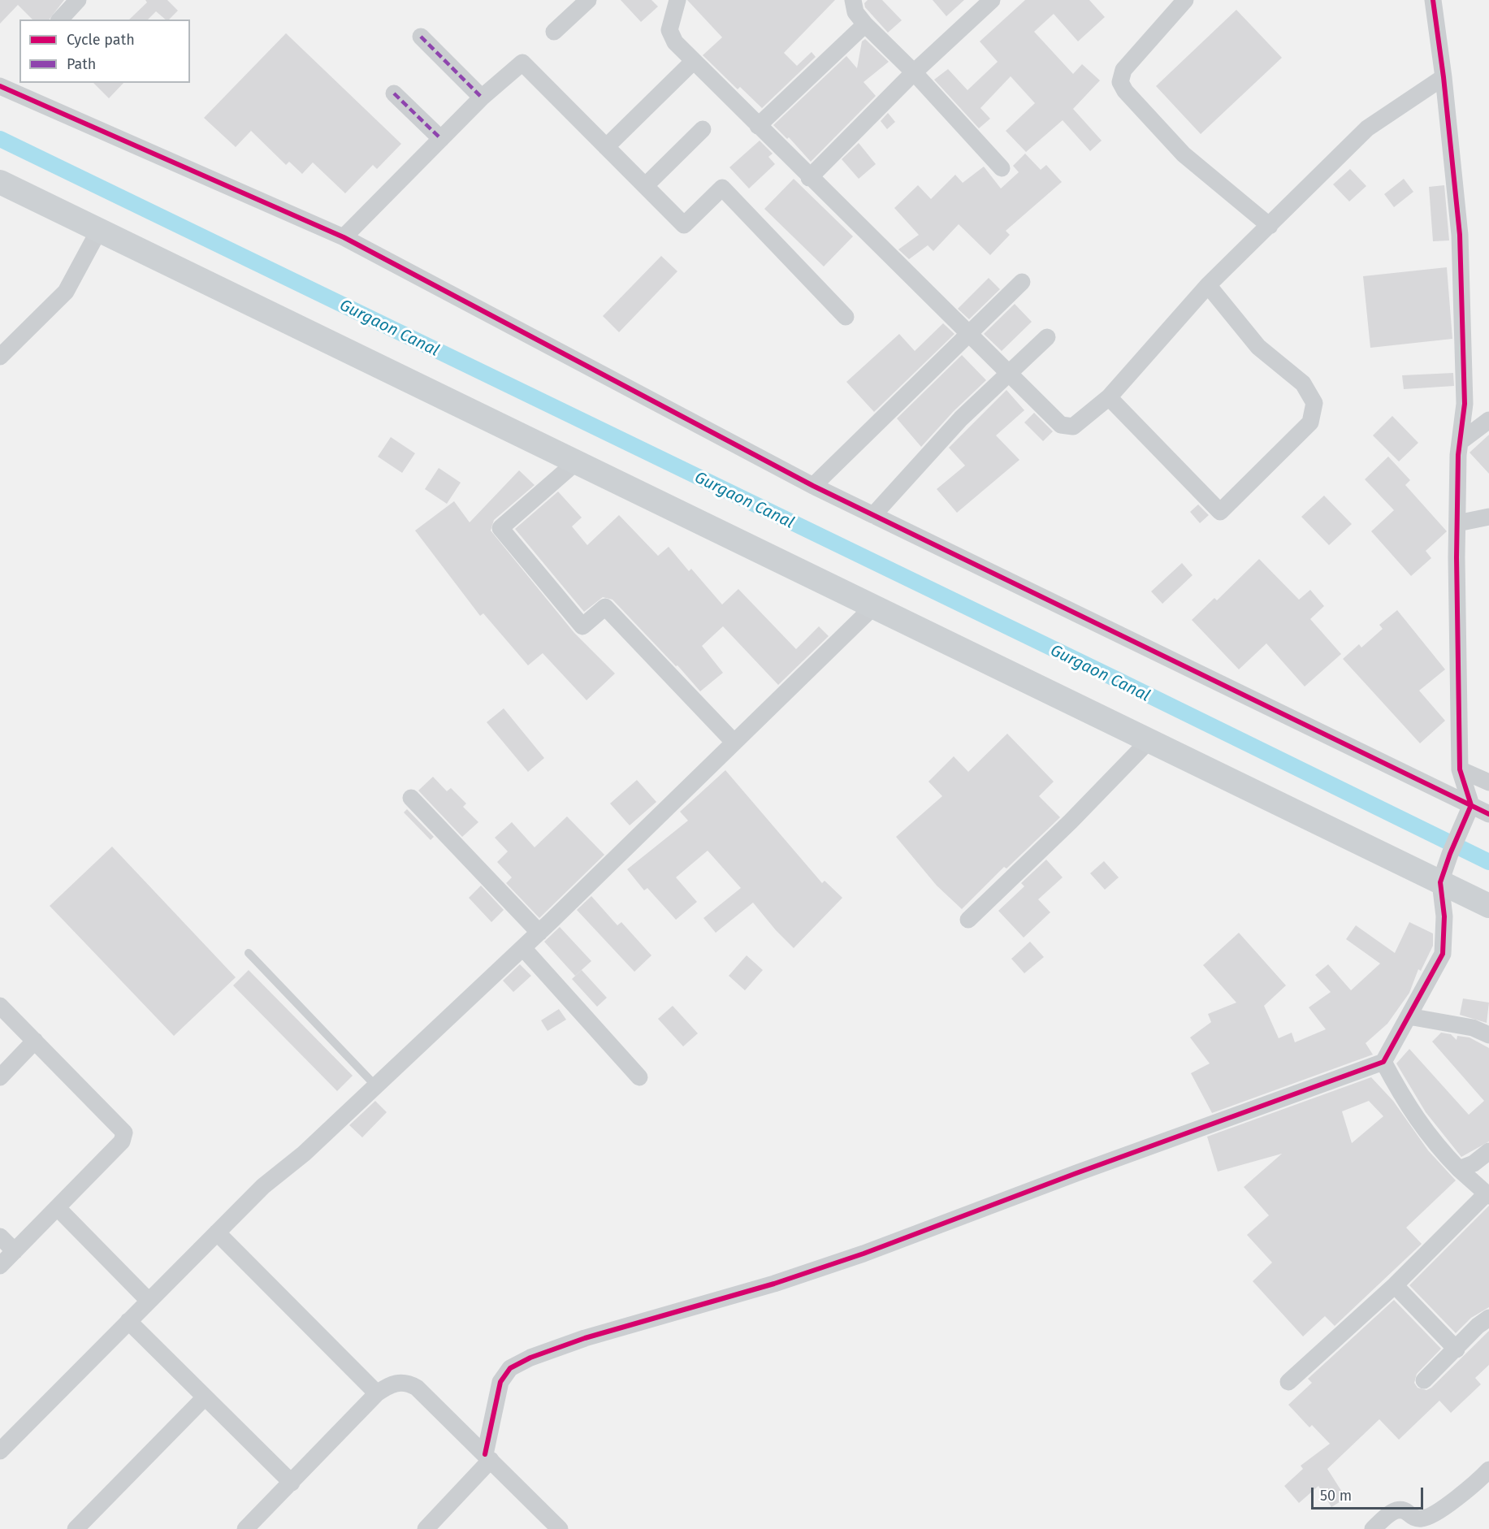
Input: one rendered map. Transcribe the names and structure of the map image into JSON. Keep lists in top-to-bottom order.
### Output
{
  "water": ["Gurgaon Canal"],
  "legend": ["Cycle path", "Path"],
  "scale_bar": "50 m"
}
